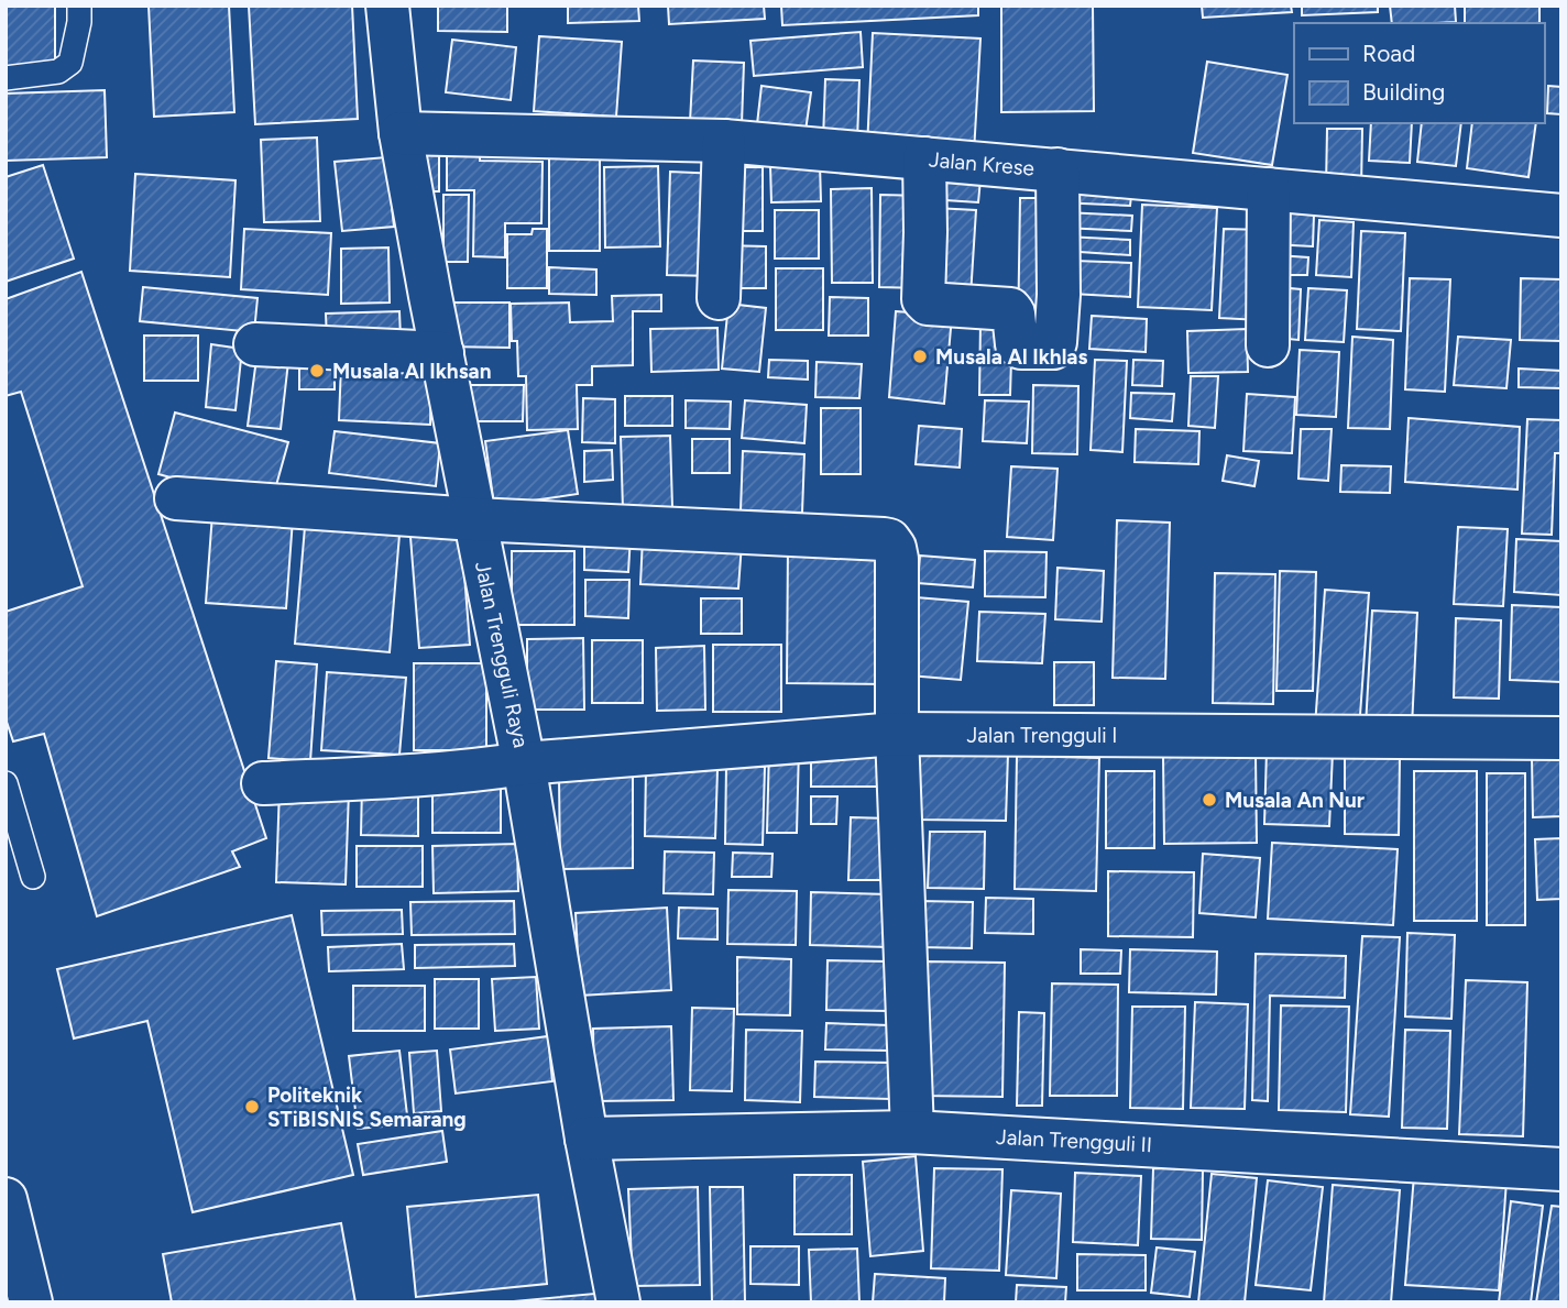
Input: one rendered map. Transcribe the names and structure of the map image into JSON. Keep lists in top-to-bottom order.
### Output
{
  "streets": {
    "street": [
      "Jalan Krese",
      "Jalan Trengguli Raya",
      "Jalan Trengguli I",
      "Jalan Trengguli II"
    ]
  },
  "crossings": [
    ["Jalan Krese", "Jalan Trengguli Raya"],
    ["Jalan Trengguli Raya", "Jalan Trengguli I"],
    ["Jalan Trengguli Raya", "Jalan Trengguli II"]
  ],
  "places": [
    "Musala Al Ikhlas",
    "Musala Al Ikhsan",
    "Musala An Nur",
    "Politeknik STiBISNIS Semarang"
  ],
  "legend": ["Road", "Building"]
}
